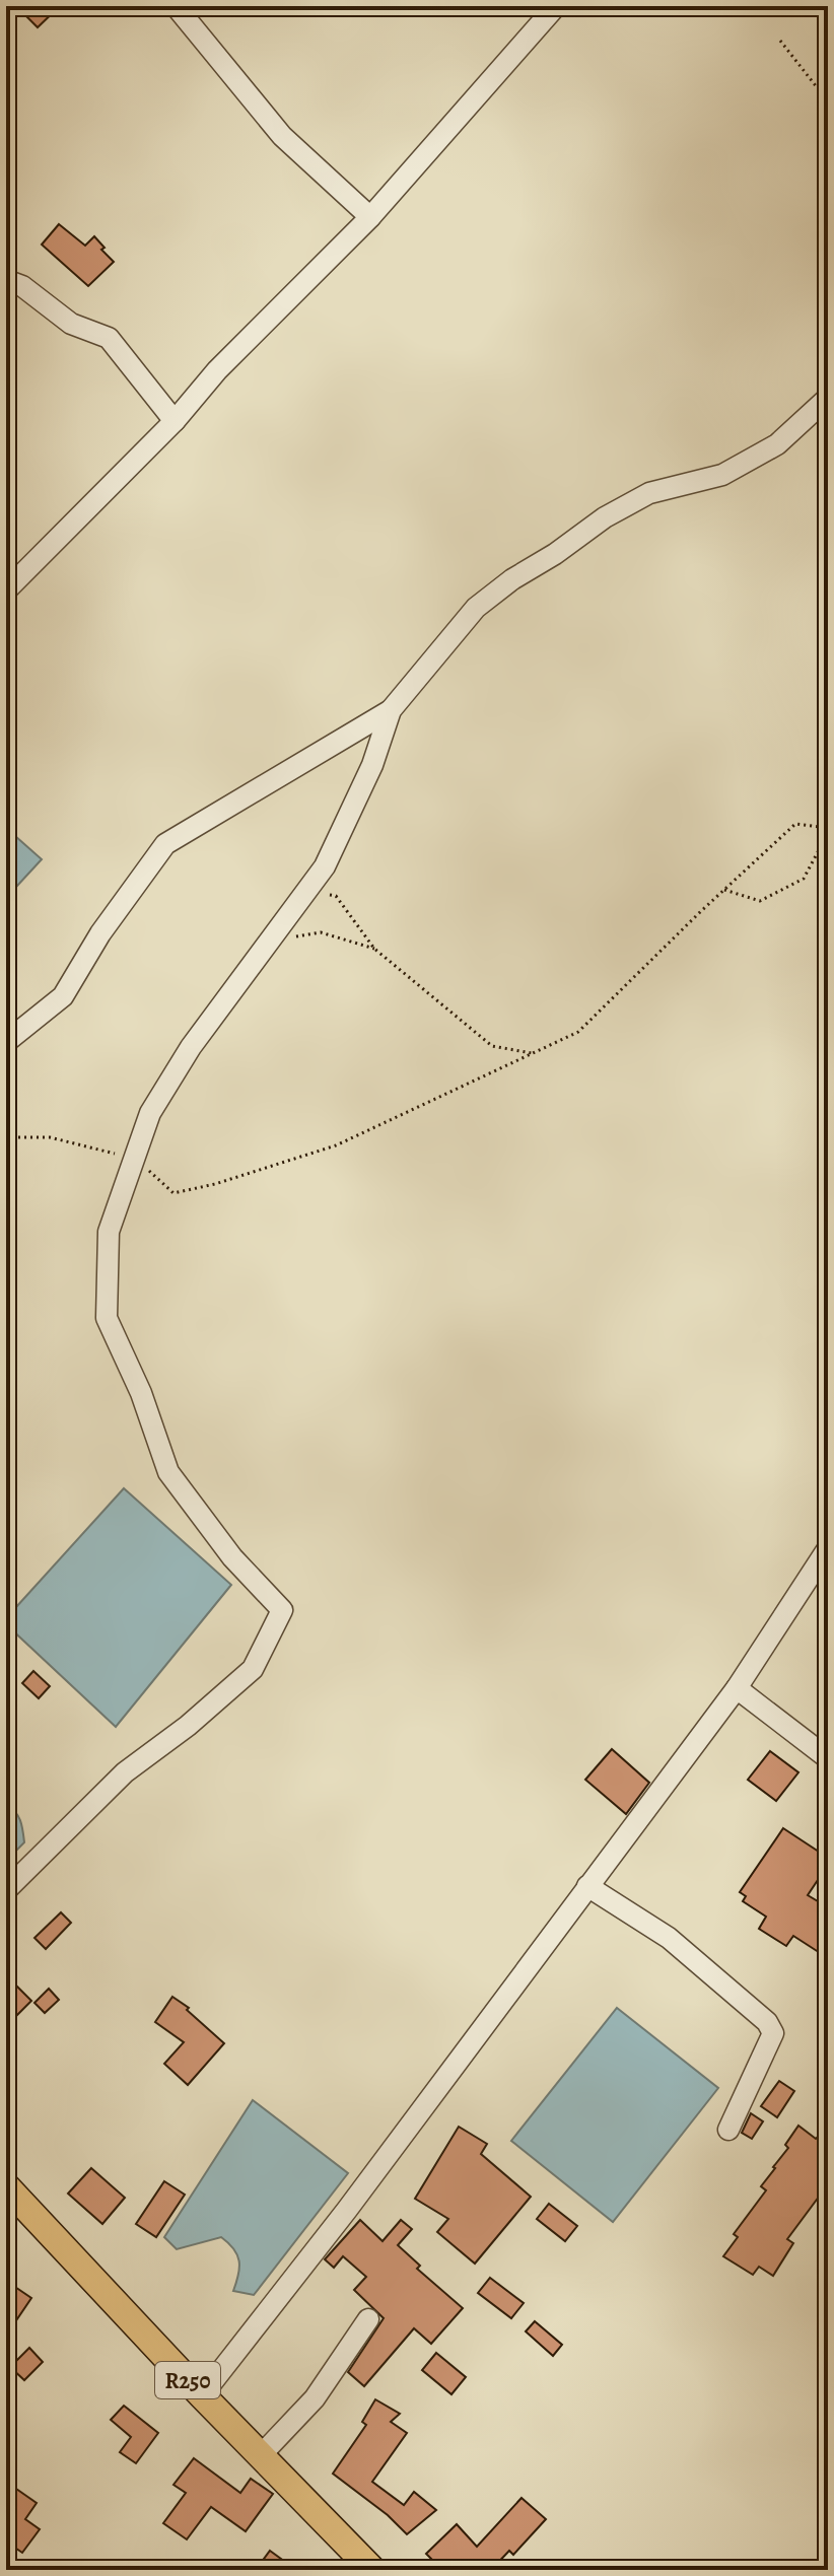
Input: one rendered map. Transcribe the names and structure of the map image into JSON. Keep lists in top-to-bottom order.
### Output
{
  "streets": {
    "main road": ["R250"]
  }
}
